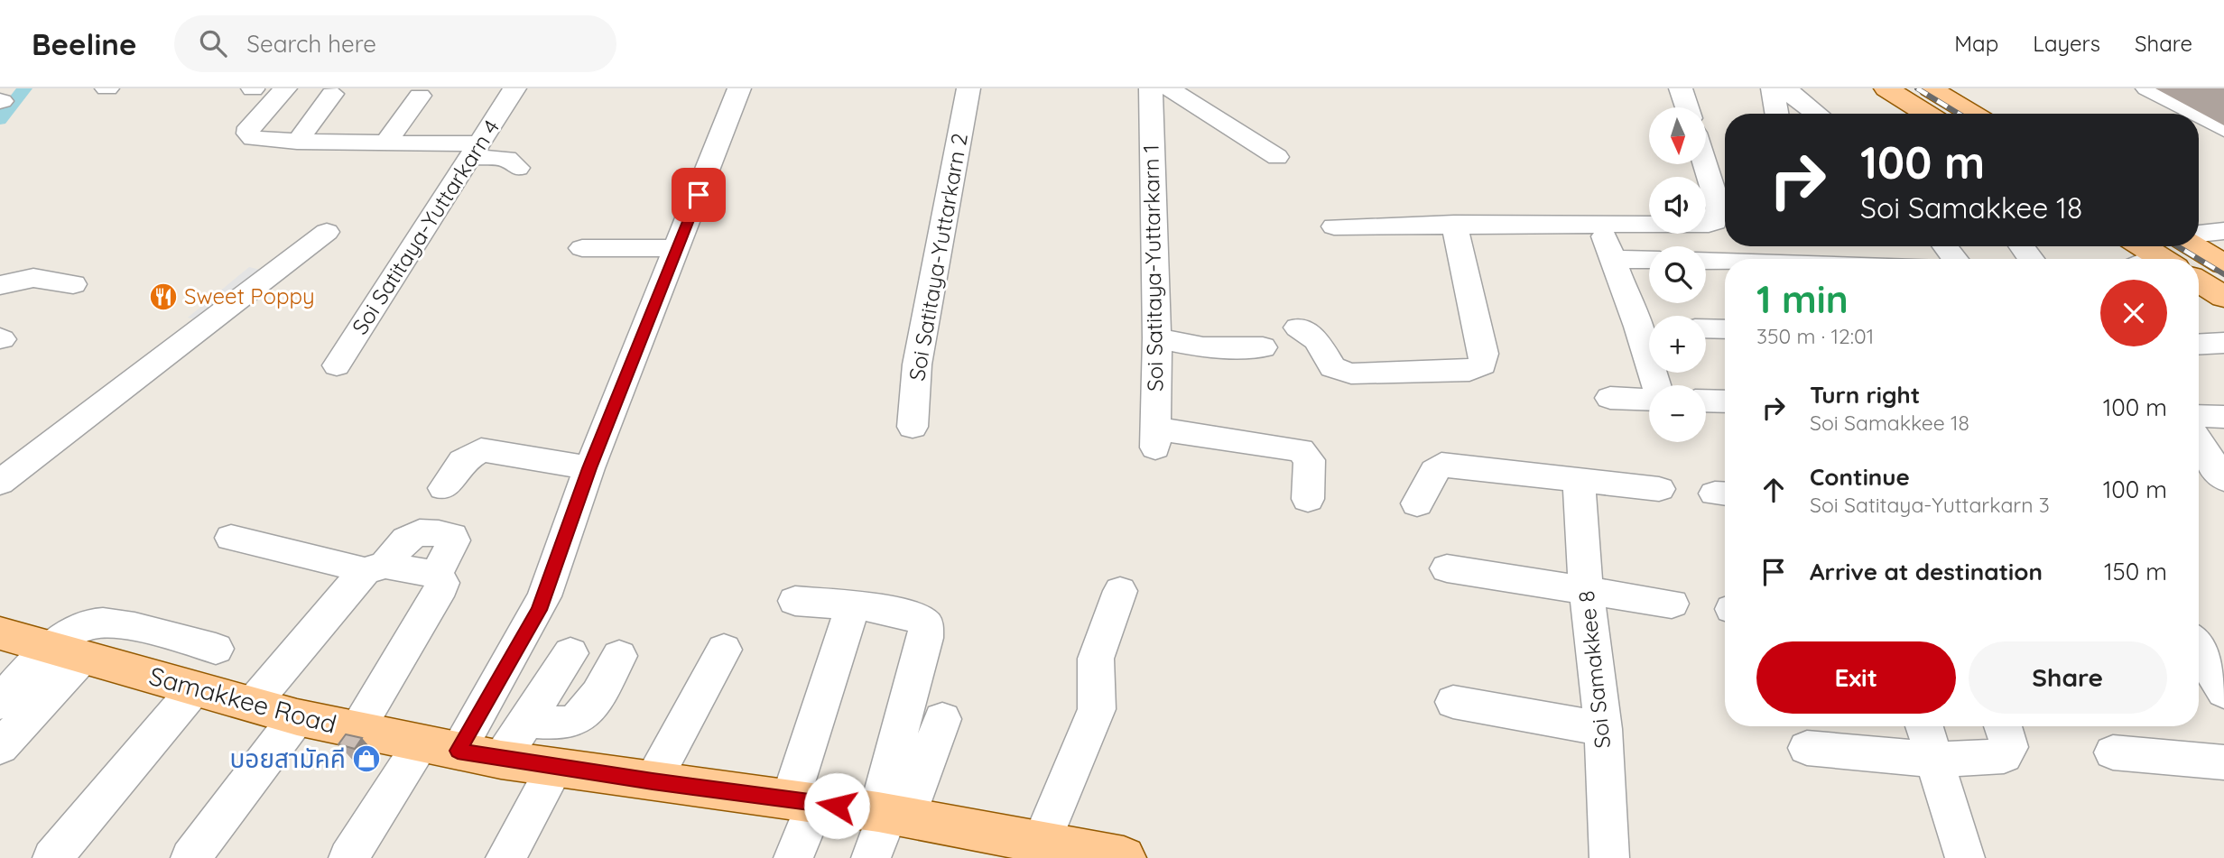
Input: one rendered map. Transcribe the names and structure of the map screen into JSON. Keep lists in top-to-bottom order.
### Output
{
  "streets": {
    "main road": ["Samakkee Road"],
    "street": [
      "Soi Satitaya-Yuttarkarn 4",
      "Soi Satitaya-Yuttarkarn 2",
      "Soi Satitaya-Yuttarkarn 1",
      "Soi Samakkee 8"
    ]
  },
  "places": {
    "restaurant": ["Sweet Poppy"],
    "shop": ["บอยสามัคคี"]
  },
  "north": "bottom",
  "page": {
    "header": "Beeline",
    "search": "Search here",
    "nav": ["Map", "Layers", "Share"],
    "map_buttons": ["+", "−"],
    "turn": ["100 m", "Soi Samakkee 18"],
    "heading": ["1 min", "350 m · 12:01"],
    "list": [
      {
        "name": "Turn right",
        "note": "Soi Samakkee 18",
        "value": "100 m"
      },
      {
        "name": "Continue",
        "note": "Soi Satitaya-Yuttarkarn 3",
        "value": "100 m"
      },
      {
        "name": "Arrive at destination",
        "value": "150 m"
      }
    ],
    "buttons": ["Exit", "Share"]
  }
}
